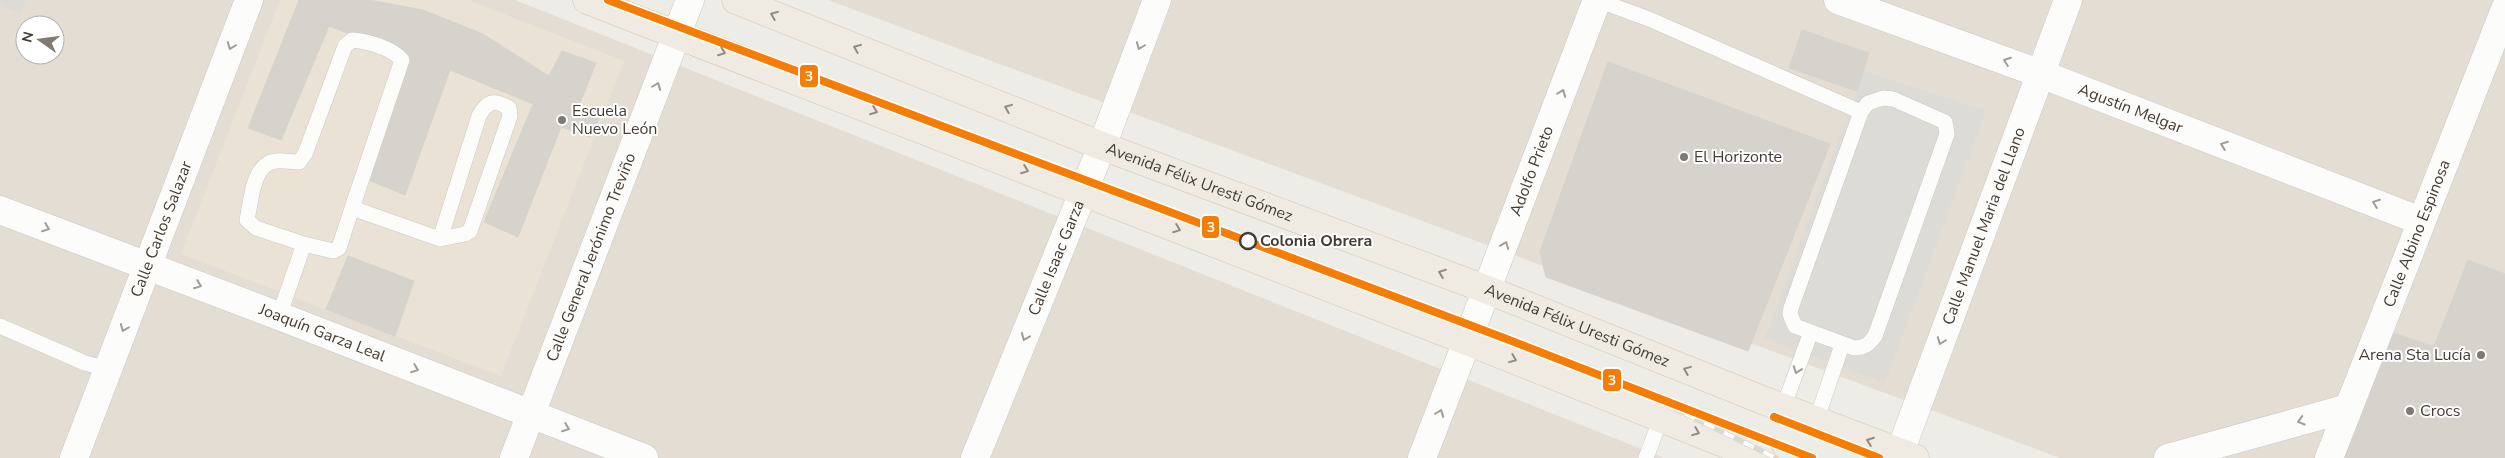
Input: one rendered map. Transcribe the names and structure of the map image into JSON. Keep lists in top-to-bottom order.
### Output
{
  "streets": {
    "main road": ["Avenida Félix Uresti Gómez"],
    "street": [
      "Agustín Melgar",
      "Adolfo Prieto",
      "Calle Manuel Maria del Llano",
      "Calle Carlos Salazar",
      "Calle Albino Espinosa",
      "Calle General Jerónimo Treviño",
      "Calle Isaac Garza",
      "Joaquín Garza Leal"
    ]
  },
  "crossings": [
    ["Agustín Melgar", "Calle Manuel Maria del Llano"],
    ["Agustín Melgar", "Calle Albino Espinosa"],
    ["Adolfo Prieto", "Avenida Félix Uresti Gómez"],
    ["Avenida Félix Uresti Gómez", "Calle Manuel Maria del Llano"],
    ["Avenida Félix Uresti Gómez", "Calle Isaac Garza"],
    ["Calle Carlos Salazar", "Joaquín Garza Leal"],
    ["Calle General Jerónimo Treviño", "Joaquín Garza Leal"]
  ],
  "one_way": [
    "Agustín Melgar",
    "Adolfo Prieto",
    "Calle Manuel Maria del Llano",
    "Calle Carlos Salazar",
    "Calle General Jerónimo Treviño",
    "Calle Isaac Garza",
    "Joaquín Garza Leal"
  ],
  "places": [
    "Escuela Nuevo León",
    "El Horizonte",
    "Colonia Obrera",
    "Arena Sta Lucía",
    "Crocs"
  ],
  "lines": ["transit line 3"],
  "north": "left"
}
